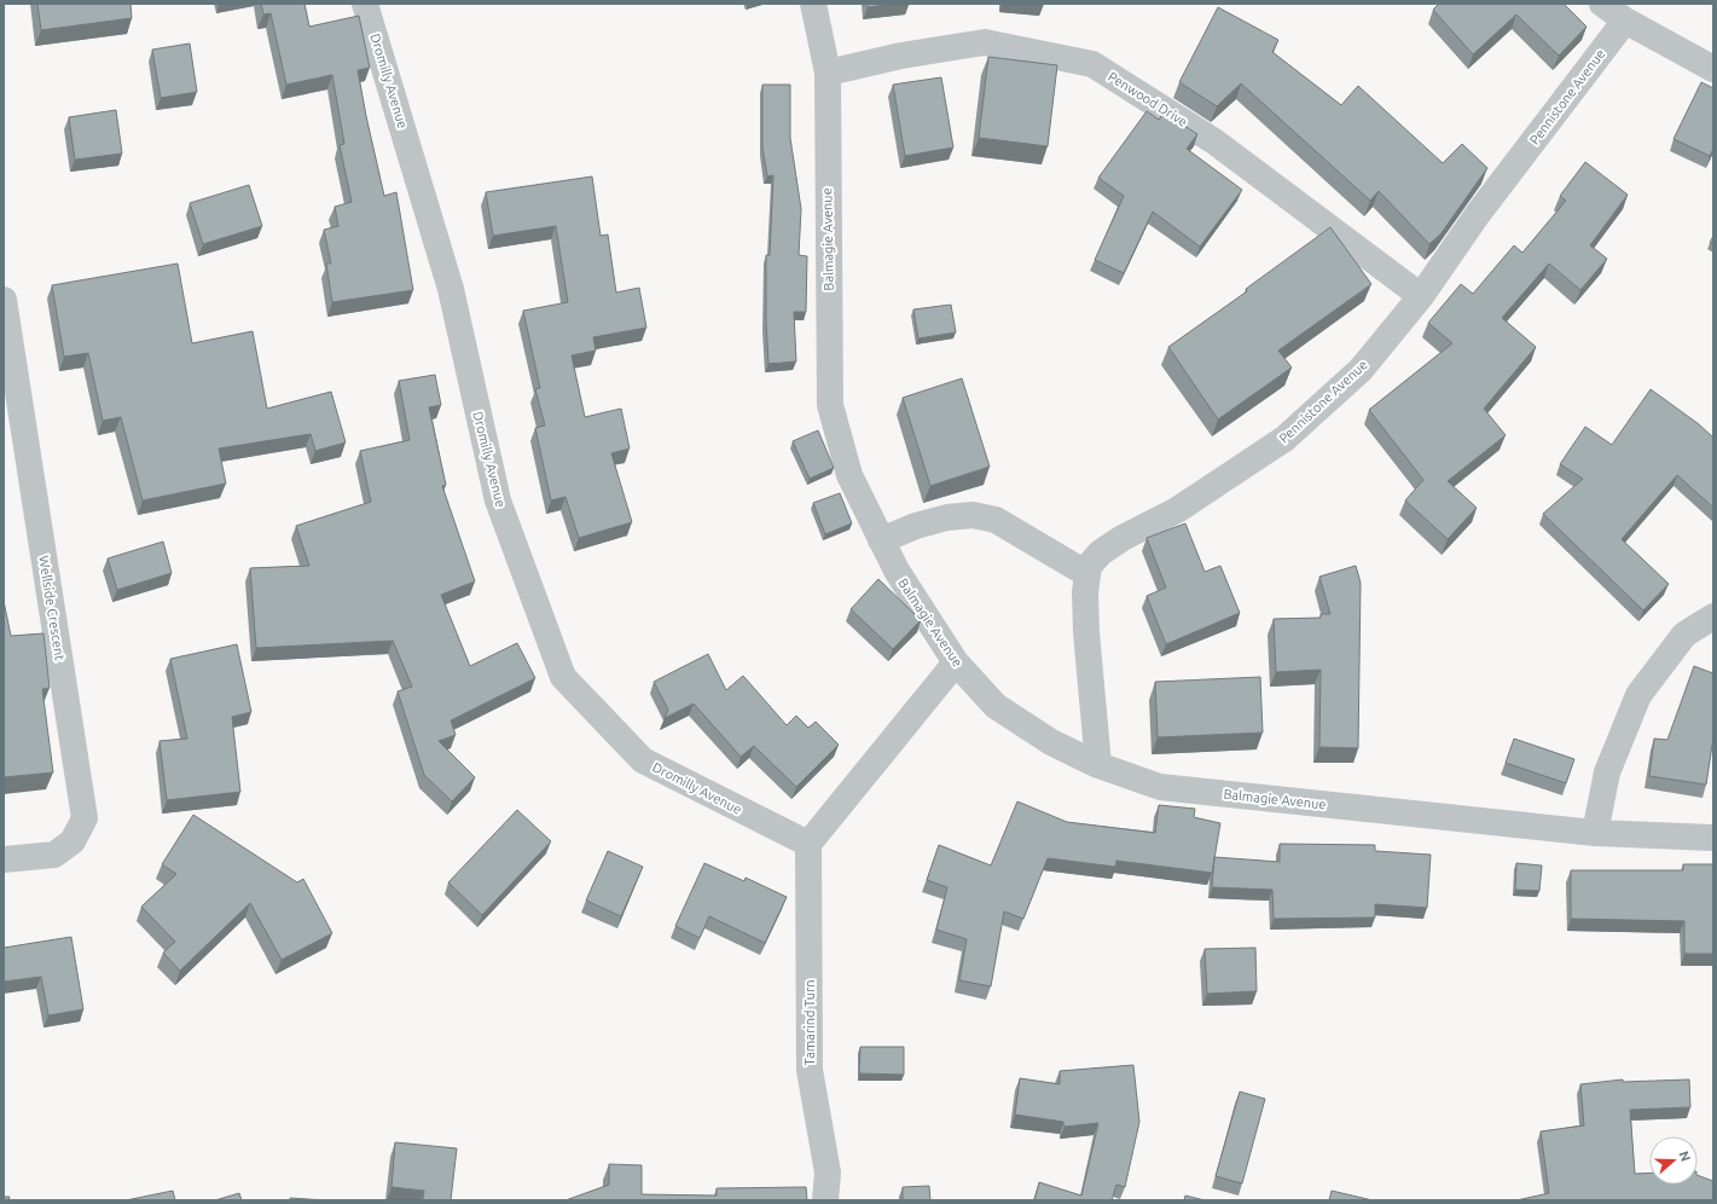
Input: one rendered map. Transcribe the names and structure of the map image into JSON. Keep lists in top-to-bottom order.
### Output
{
  "streets": {
    "street": [
      "Dromilly Avenue",
      "Pennistone Avenue",
      "Penwood Drive",
      "Balmagie Avenue",
      "Wellside Crescent",
      "Tamarind Turn"
    ]
  },
  "crossings": [
    ["Dromilly Avenue", "Tamarind Turn"],
    ["Pennistone Avenue", "Penwood Drive"],
    ["Pennistone Avenue", "Balmagie Avenue"],
    ["Penwood Drive", "Balmagie Avenue"]
  ],
  "north": "right"
}
